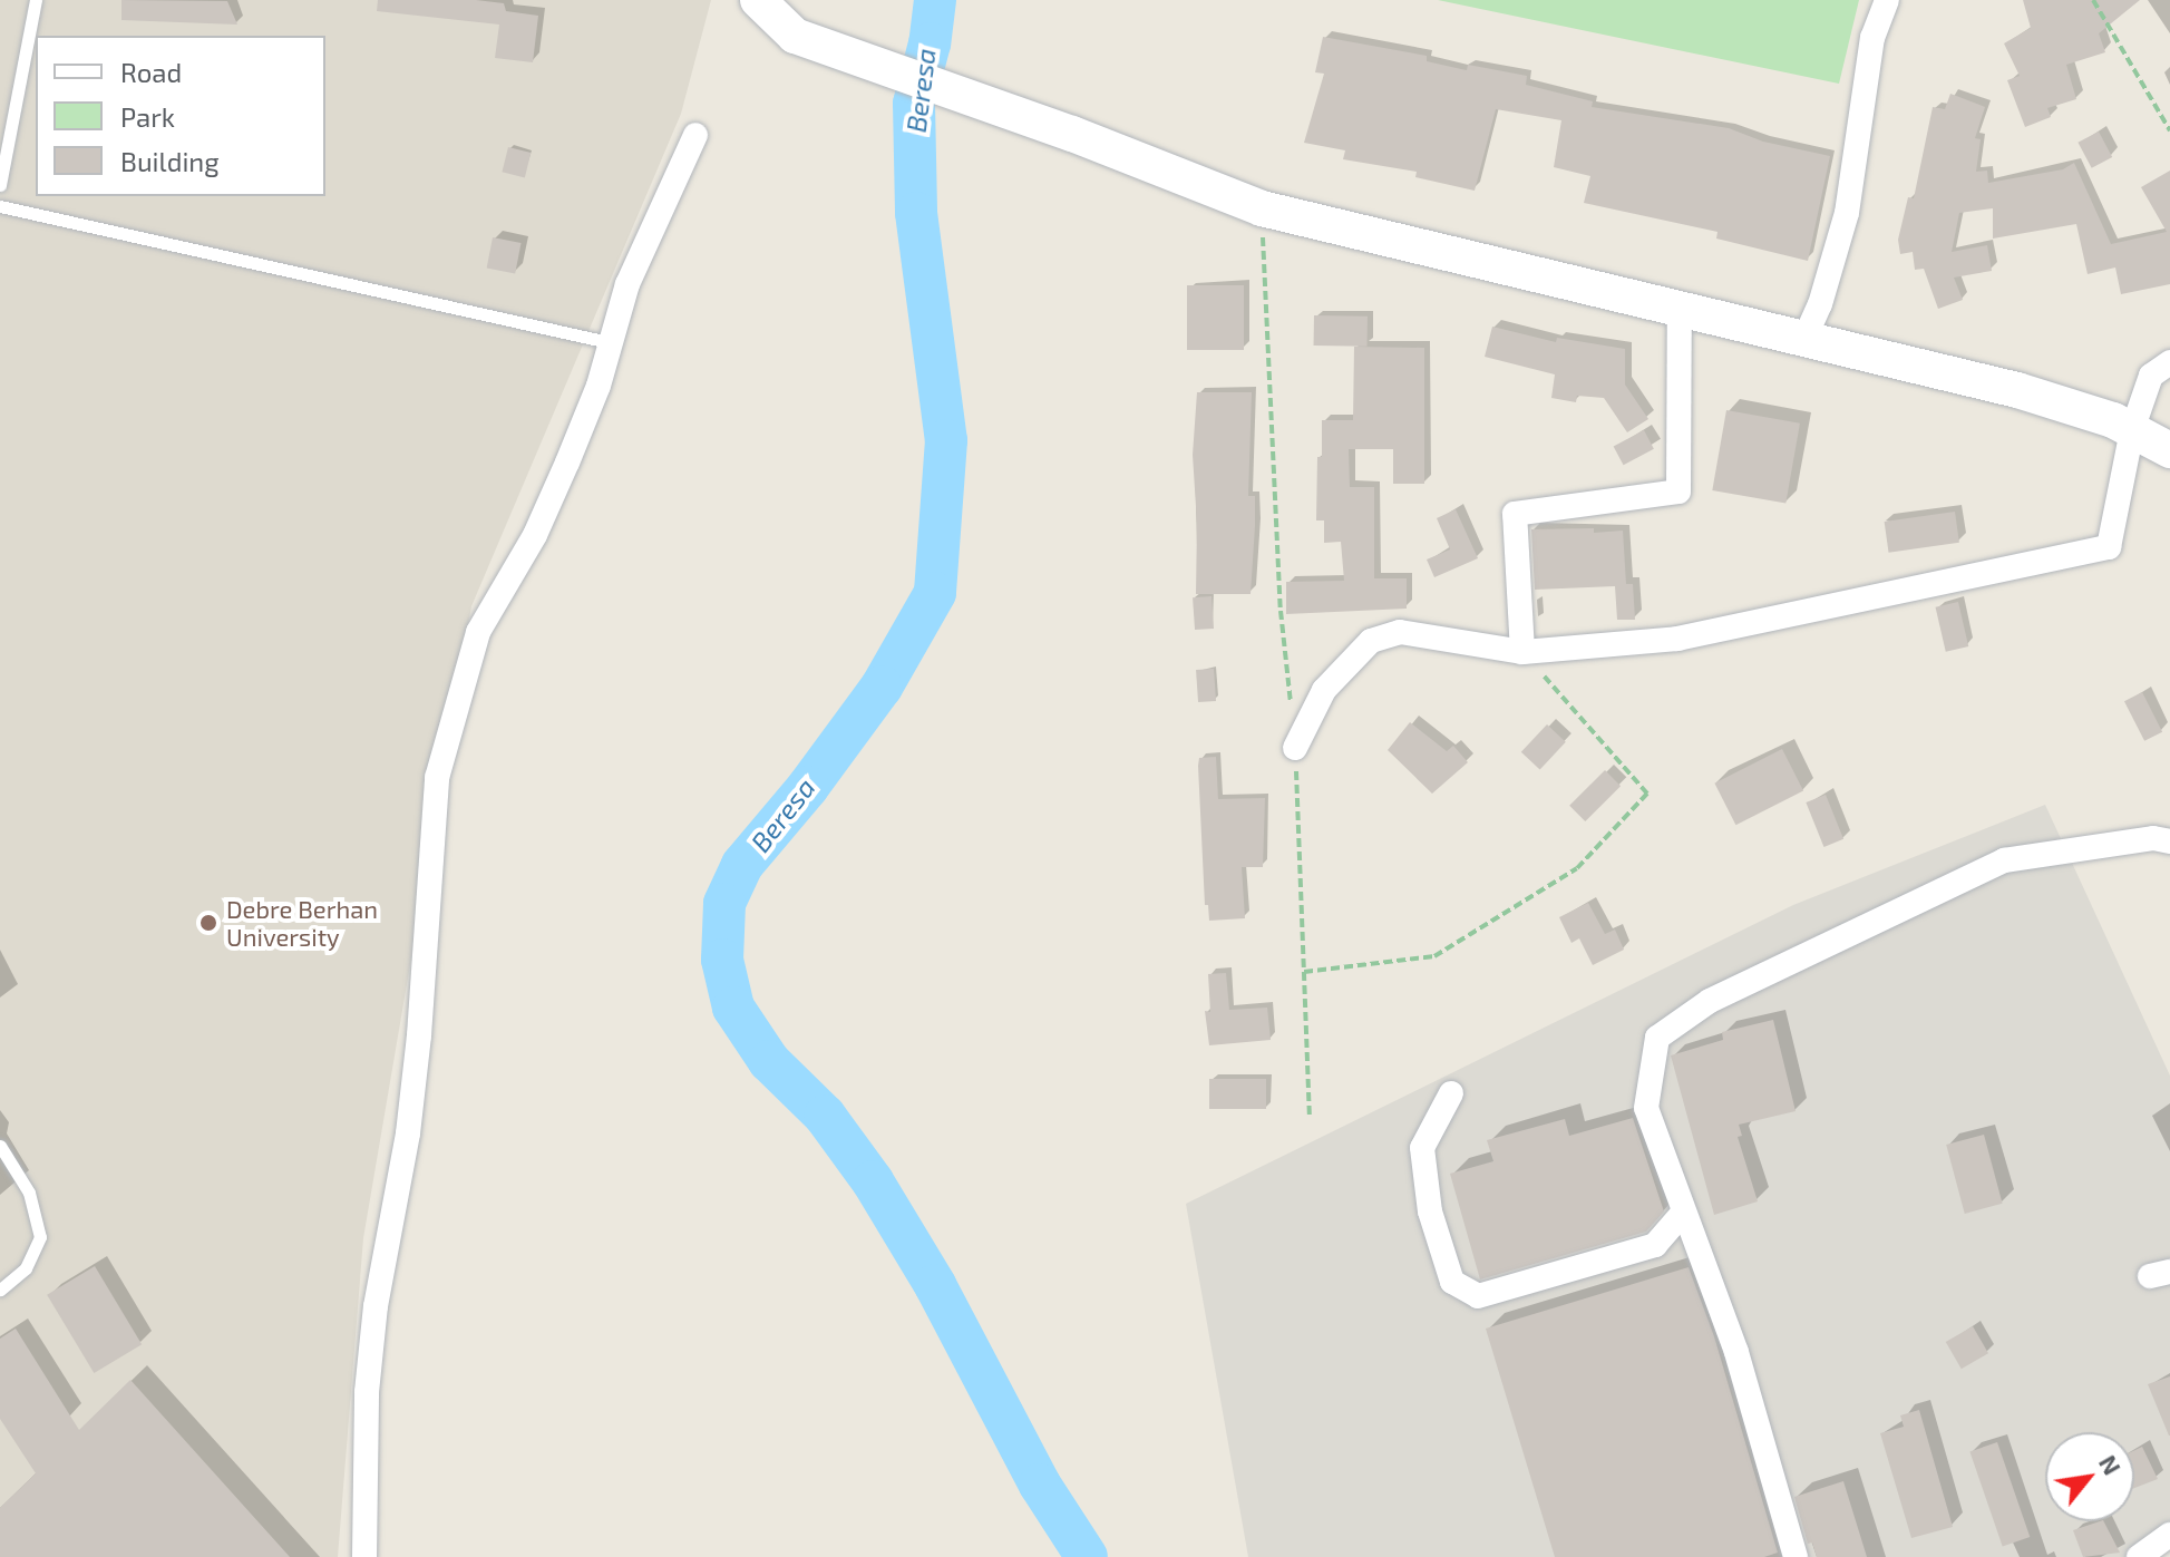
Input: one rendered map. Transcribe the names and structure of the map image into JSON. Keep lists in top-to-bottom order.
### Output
{
  "water": ["Beresa"],
  "places": ["Debre Berhan University"],
  "legend": ["Road", "Park", "Building"],
  "north": "top right"
}
